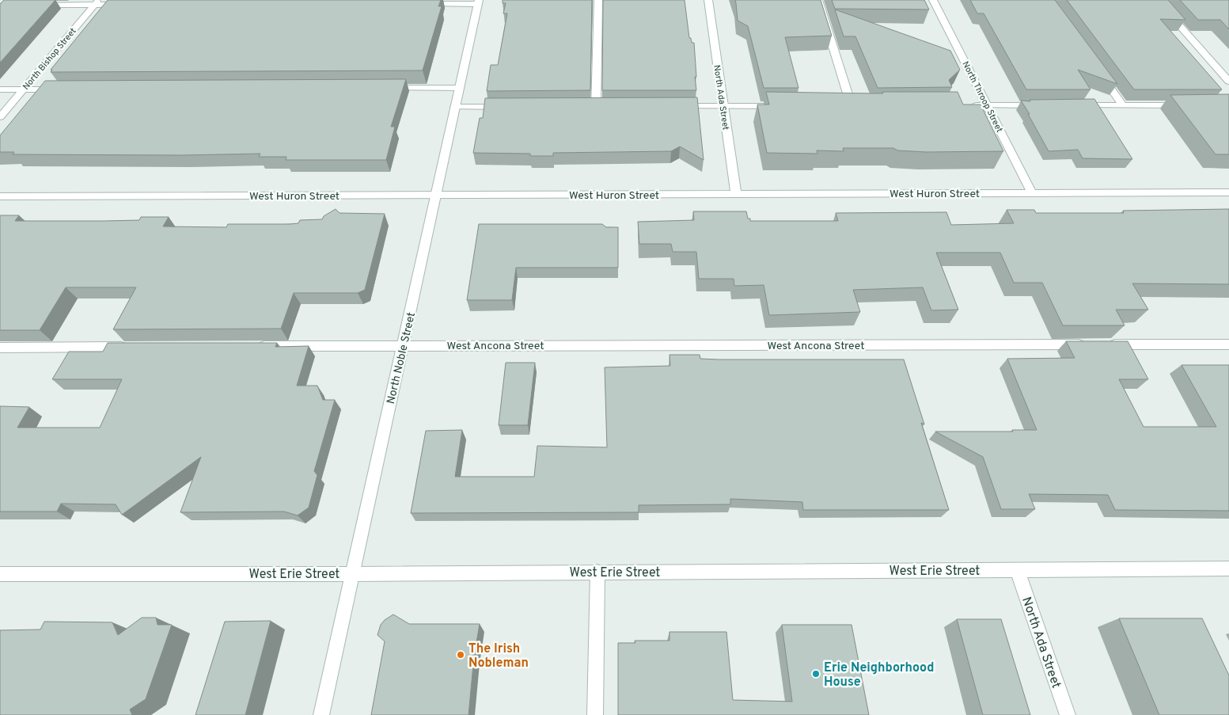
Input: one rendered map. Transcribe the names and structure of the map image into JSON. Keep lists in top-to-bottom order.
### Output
{
  "streets": {
    "street": [
      "North Bishop Street",
      "North Throop Street",
      "North Ada Street",
      "West Huron Street",
      "West Ancona Street",
      "North Noble Street",
      "West Erie Street"
    ]
  },
  "crossings": [
    ["North Throop Street", "West Huron Street"],
    ["North Ada Street", "West Huron Street"],
    ["North Ada Street", "West Erie Street"],
    ["West Huron Street", "North Noble Street"],
    ["West Ancona Street", "North Noble Street"],
    ["North Noble Street", "West Erie Street"]
  ],
  "places": ["The Irish Nobleman", "Erie Neighborhood House"]
}
